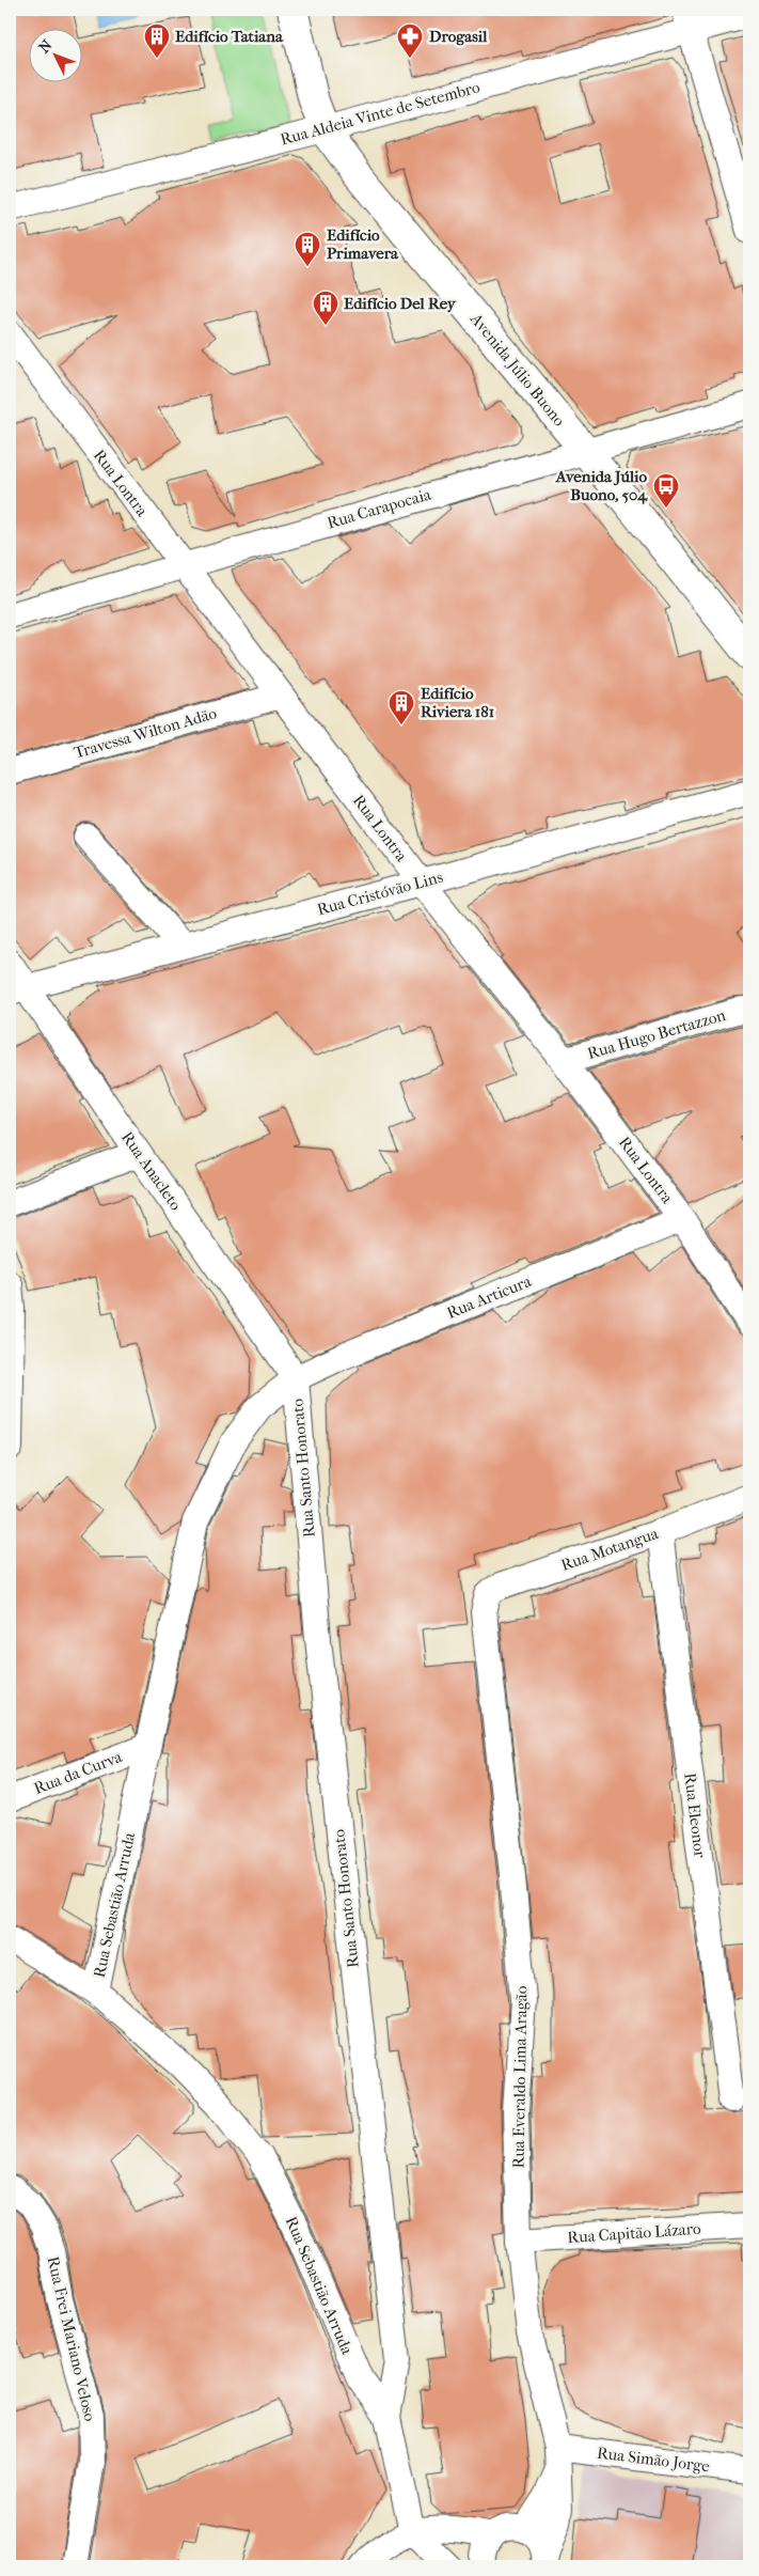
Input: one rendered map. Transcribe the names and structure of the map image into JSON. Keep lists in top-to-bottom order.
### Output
{
  "streets": {
    "main road": ["Avenida Júlio Buono"],
    "street": [
      "Rua Aldeia Vinte de Setembro",
      "Rua Lontra",
      "Rua Carapocaia",
      "Travessa Wilton Adão",
      "Rua Cristóvão Lins",
      "Rua Hugo Bertazzon",
      "Rua Anacleto",
      "Rua Articura",
      "Rua Santo Honorato",
      "Rua Motangua",
      "Rua da Curva",
      "Rua Eleonor",
      "Rua Sebastião Arruda",
      "Rua Everaldo Lima Aragão",
      "Rua Capitão Lázaro",
      "Rua Frei Mariano Veloso",
      "Rua Simão Jorge"
    ]
  },
  "crossings": [
    ["Rua Aldeia Vinte de Setembro", "Avenida Júlio Buono"],
    ["Avenida Júlio Buono", "Rua Carapocaia"],
    ["Rua Lontra", "Rua Carapocaia"],
    ["Rua Lontra", "Travessa Wilton Adão"],
    ["Rua Lontra", "Rua Cristóvão Lins"],
    ["Rua Lontra", "Rua Hugo Bertazzon"],
    ["Rua Lontra", "Rua Articura"],
    ["Rua Cristóvão Lins", "Rua Anacleto"],
    ["Rua Anacleto", "Rua Articura"],
    ["Rua Anacleto", "Rua Santo Honorato"],
    ["Rua Anacleto", "Rua Sebastião Arruda"],
    ["Rua Articura", "Rua Santo Honorato"],
    ["Rua Articura", "Rua Sebastião Arruda"],
    ["Rua Santo Honorato", "Rua Sebastião Arruda"],
    ["Rua Motangua", "Rua Eleonor"],
    ["Rua Motangua", "Rua Everaldo Lima Aragão"],
    ["Rua da Curva", "Rua Sebastião Arruda"],
    ["Rua Everaldo Lima Aragão", "Rua Capitão Lázaro"],
    ["Rua Everaldo Lima Aragão", "Rua Simão Jorge"]
  ],
  "places": {
    "building": [
      "Edifício Tatiana",
      "Edifício Primavera",
      "Edifício Del Rey",
      "Edifício Riviera 181"
    ],
    "pharmacy": ["Drogasil"],
    "bus stop": ["Avenida Júlio Buono, 504"]
  },
  "north": "top left"
}
